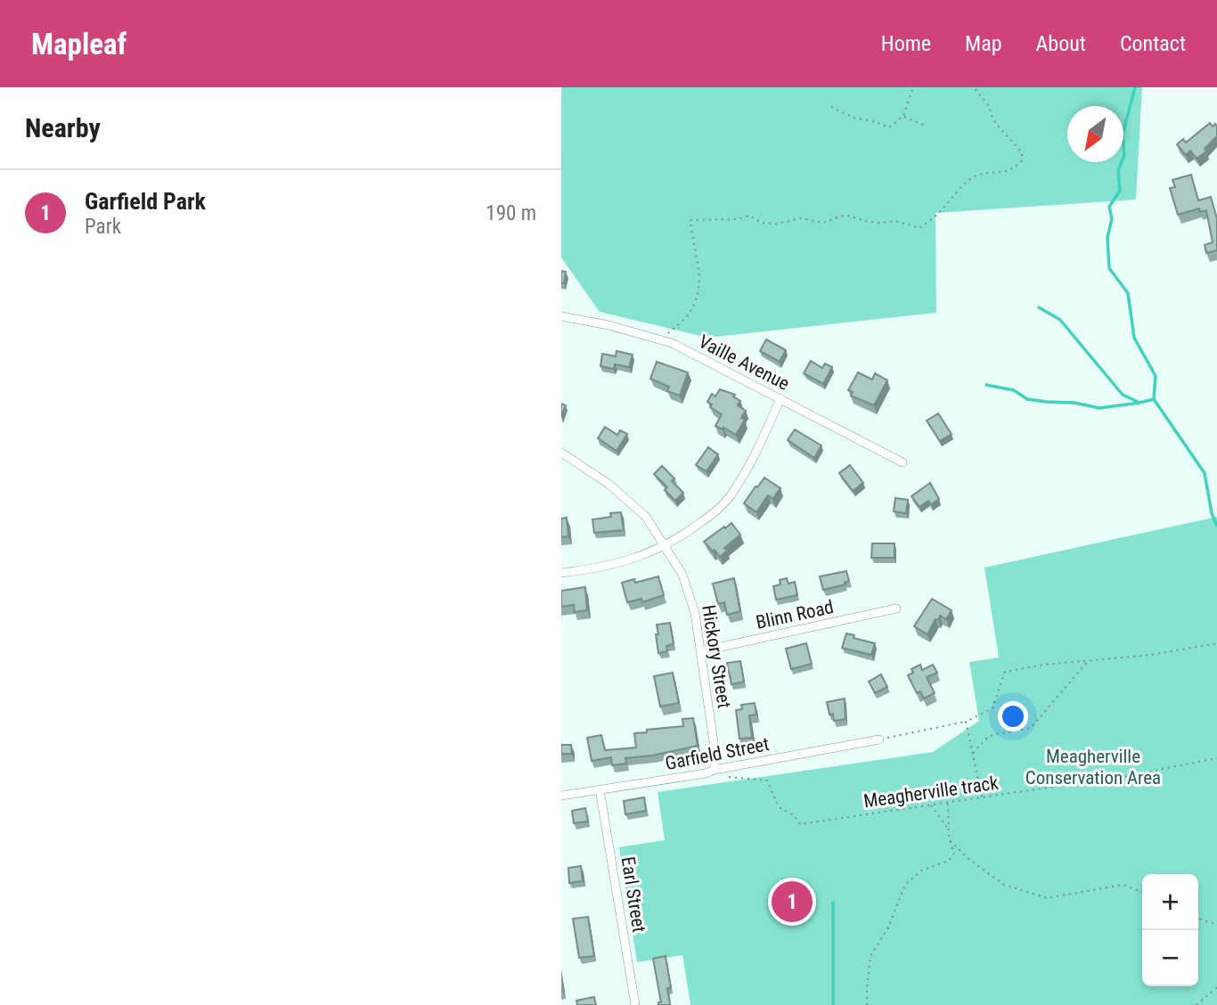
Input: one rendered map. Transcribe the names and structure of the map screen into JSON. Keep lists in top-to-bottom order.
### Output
{
  "streets": {
    "street": [
      "Vaille Avenue",
      "Blinn Road",
      "Hickory Street",
      "Garfield Street",
      "Earl Street"
    ],
    "path": ["Meagherville track"]
  },
  "crossings": [
    ["Blinn Road", "Hickory Street"],
    ["Hickory Street", "Garfield Street"],
    ["Garfield Street", "Earl Street"]
  ],
  "parks": ["Meagherville Conservation Area"],
  "north": "bottom left",
  "page": {
    "header": "Mapleaf",
    "nav": [
      "Home",
      "Map",
      "About",
      "Contact"
    ],
    "heading": "Nearby",
    "list": [
      {
        "mark": "1",
        "name": "Garfield Park",
        "note": "Park",
        "value": "190 m"
      }
    ],
    "map_buttons": ["+", "−"],
    "pins": "1"
  }
}
